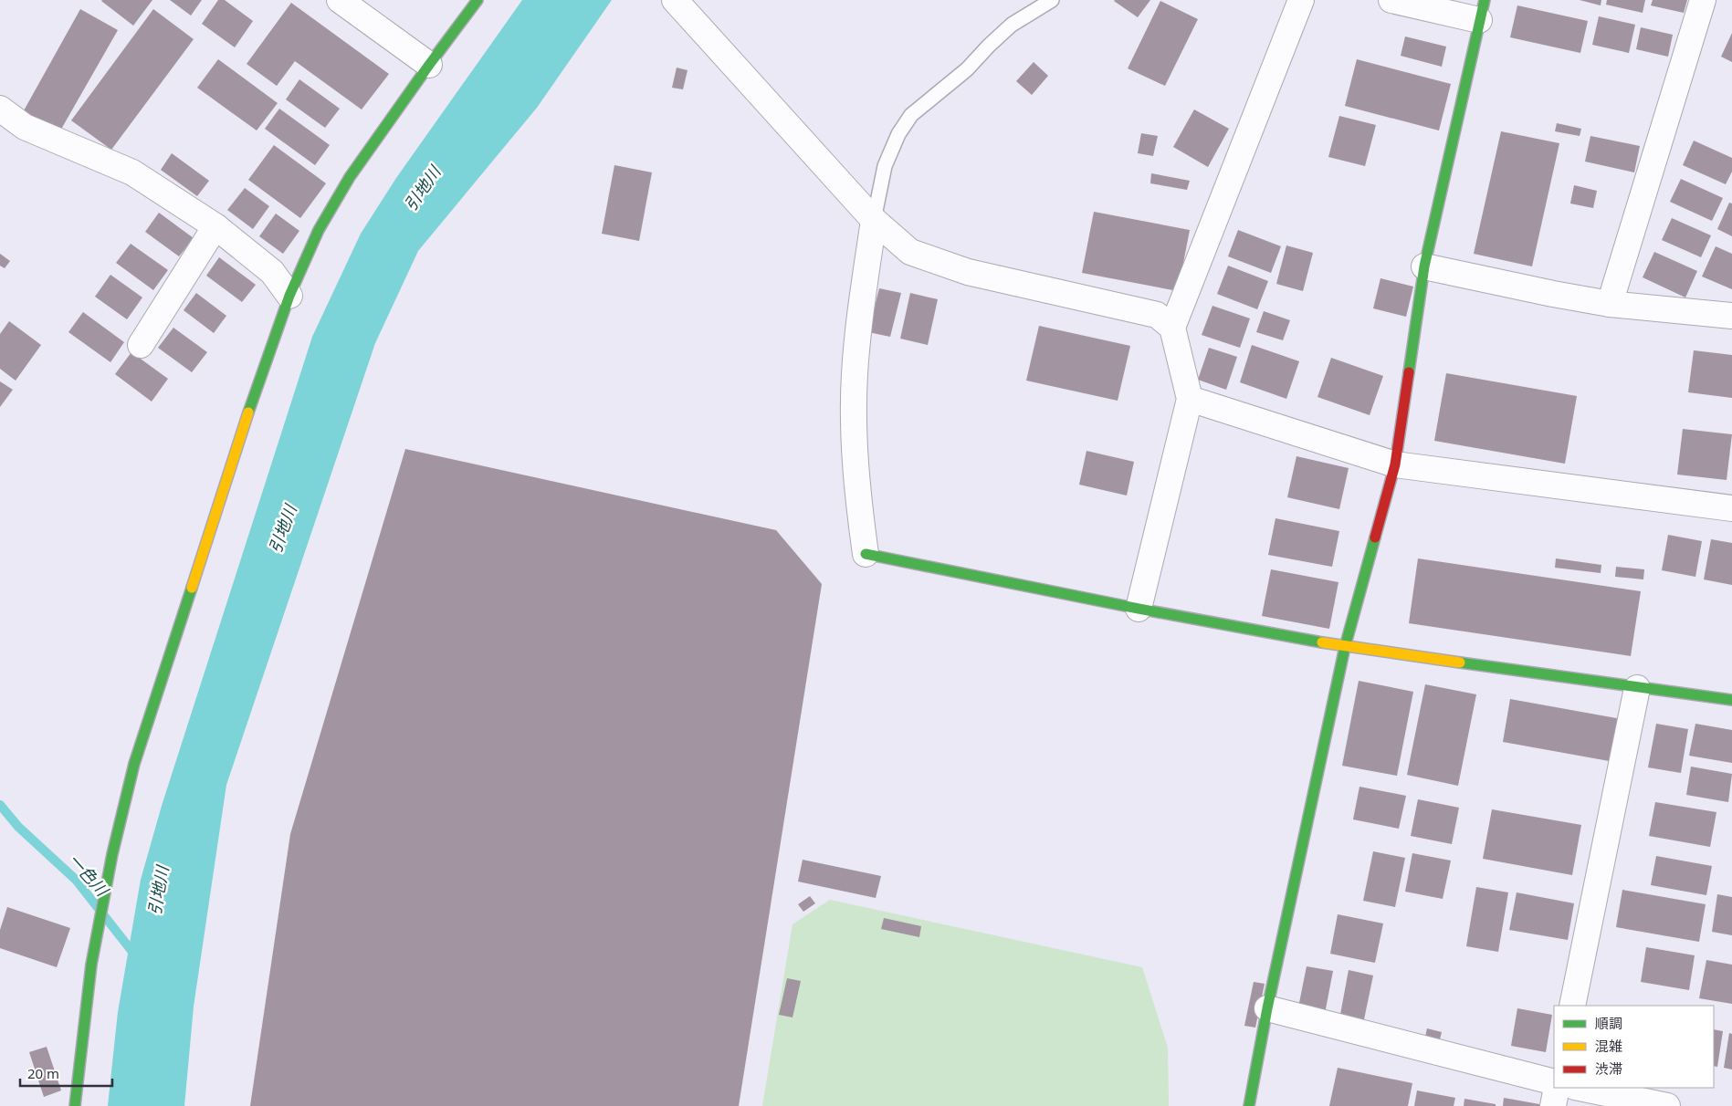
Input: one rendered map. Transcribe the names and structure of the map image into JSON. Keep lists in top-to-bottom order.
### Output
{
  "water": ["引地川", "一色川"],
  "legend": ["順調", "混雑", "渋滞"],
  "scale_bar": "20 m"
}
